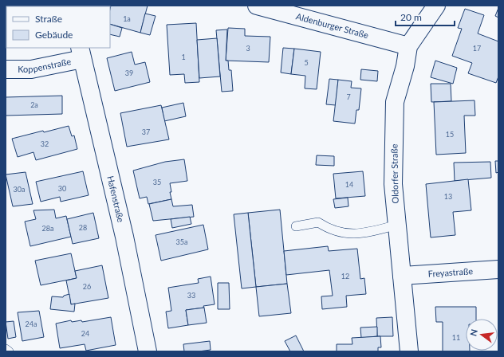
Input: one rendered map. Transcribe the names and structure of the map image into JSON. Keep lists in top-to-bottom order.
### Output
{
  "streets": {
    "street": [
      "Aldenburger Straße",
      "Koppenstraße",
      "Oldorfer Straße",
      "Hafenstraße",
      "Freyastraße"
    ]
  },
  "crossings": [
    ["Aldenburger Straße", "Oldorfer Straße"],
    ["Koppenstraße", "Hafenstraße"],
    ["Oldorfer Straße", "Freyastraße"]
  ],
  "house_numbers": [
    "1a",
    "3",
    "17",
    "1",
    "5",
    "39",
    "7",
    "2a",
    "37",
    "15",
    "32",
    "35",
    "14",
    "30",
    "30a",
    "13",
    "28",
    "28a",
    "35a",
    "12",
    "26",
    "33",
    "24a",
    "24",
    "11"
  ],
  "legend": ["Straße", "Gebäude"],
  "scale_bar": "20 m",
  "north": "left"
}
